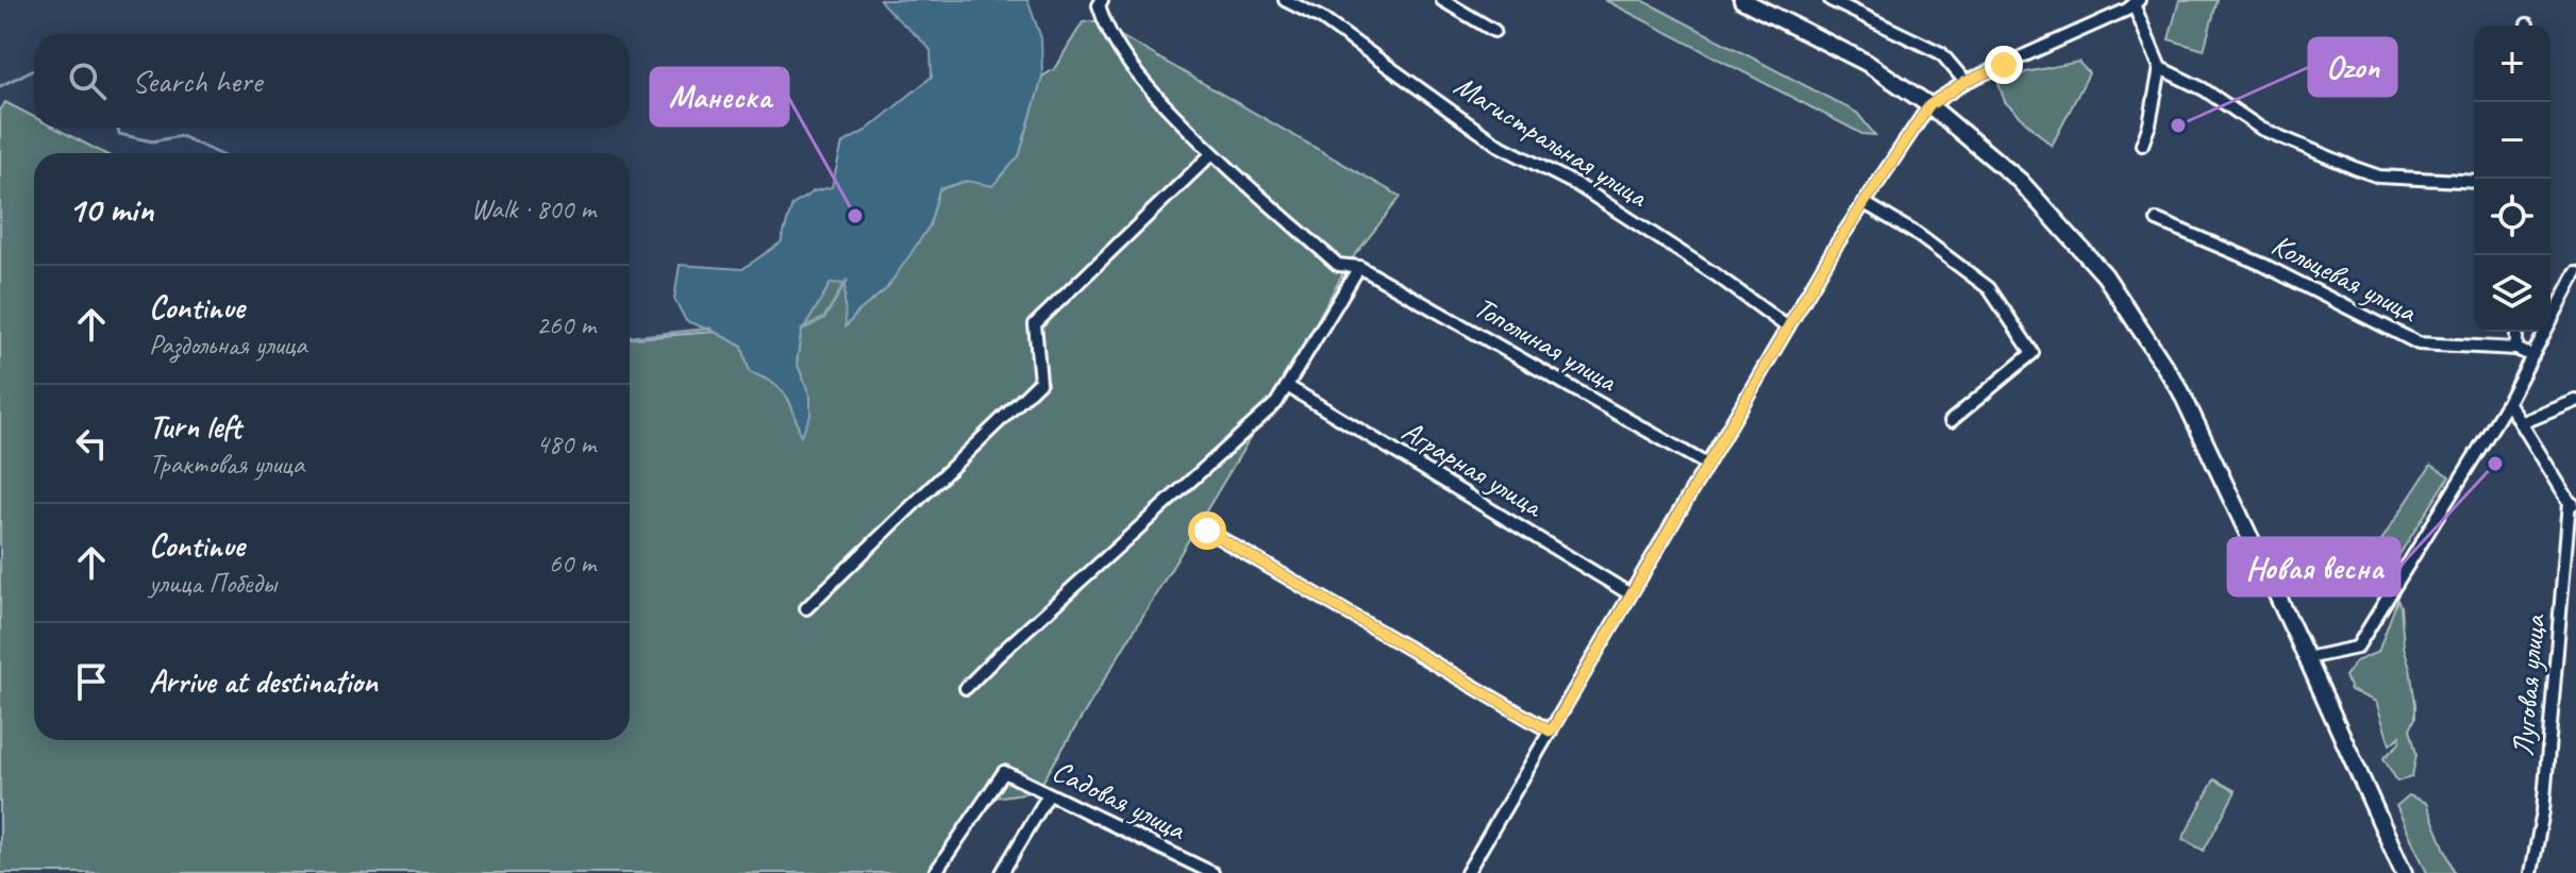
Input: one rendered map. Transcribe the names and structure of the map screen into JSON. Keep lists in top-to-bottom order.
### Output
{
  "streets": {
    "street": [
      "Магистральная улица",
      "Кольцевая улица",
      "Тополиная улица",
      "Аграрная улица",
      "Луговая улица",
      "Садовая улица"
    ]
  },
  "places": ["Ozon", "Манеска", "Новая весна"],
  "page": {
    "map_buttons": ["+", "−"],
    "search": "Search here",
    "heading": ["10 min", "Walk · 800 m"],
    "list": [
      ["Continue", "Раздольная улица", "260 m"],
      ["Turn left", "Трактовая улица", "480 m"],
      ["Continue", "улица Победы", "60 m"],
      "Arrive at destination"
    ]
  }
}
